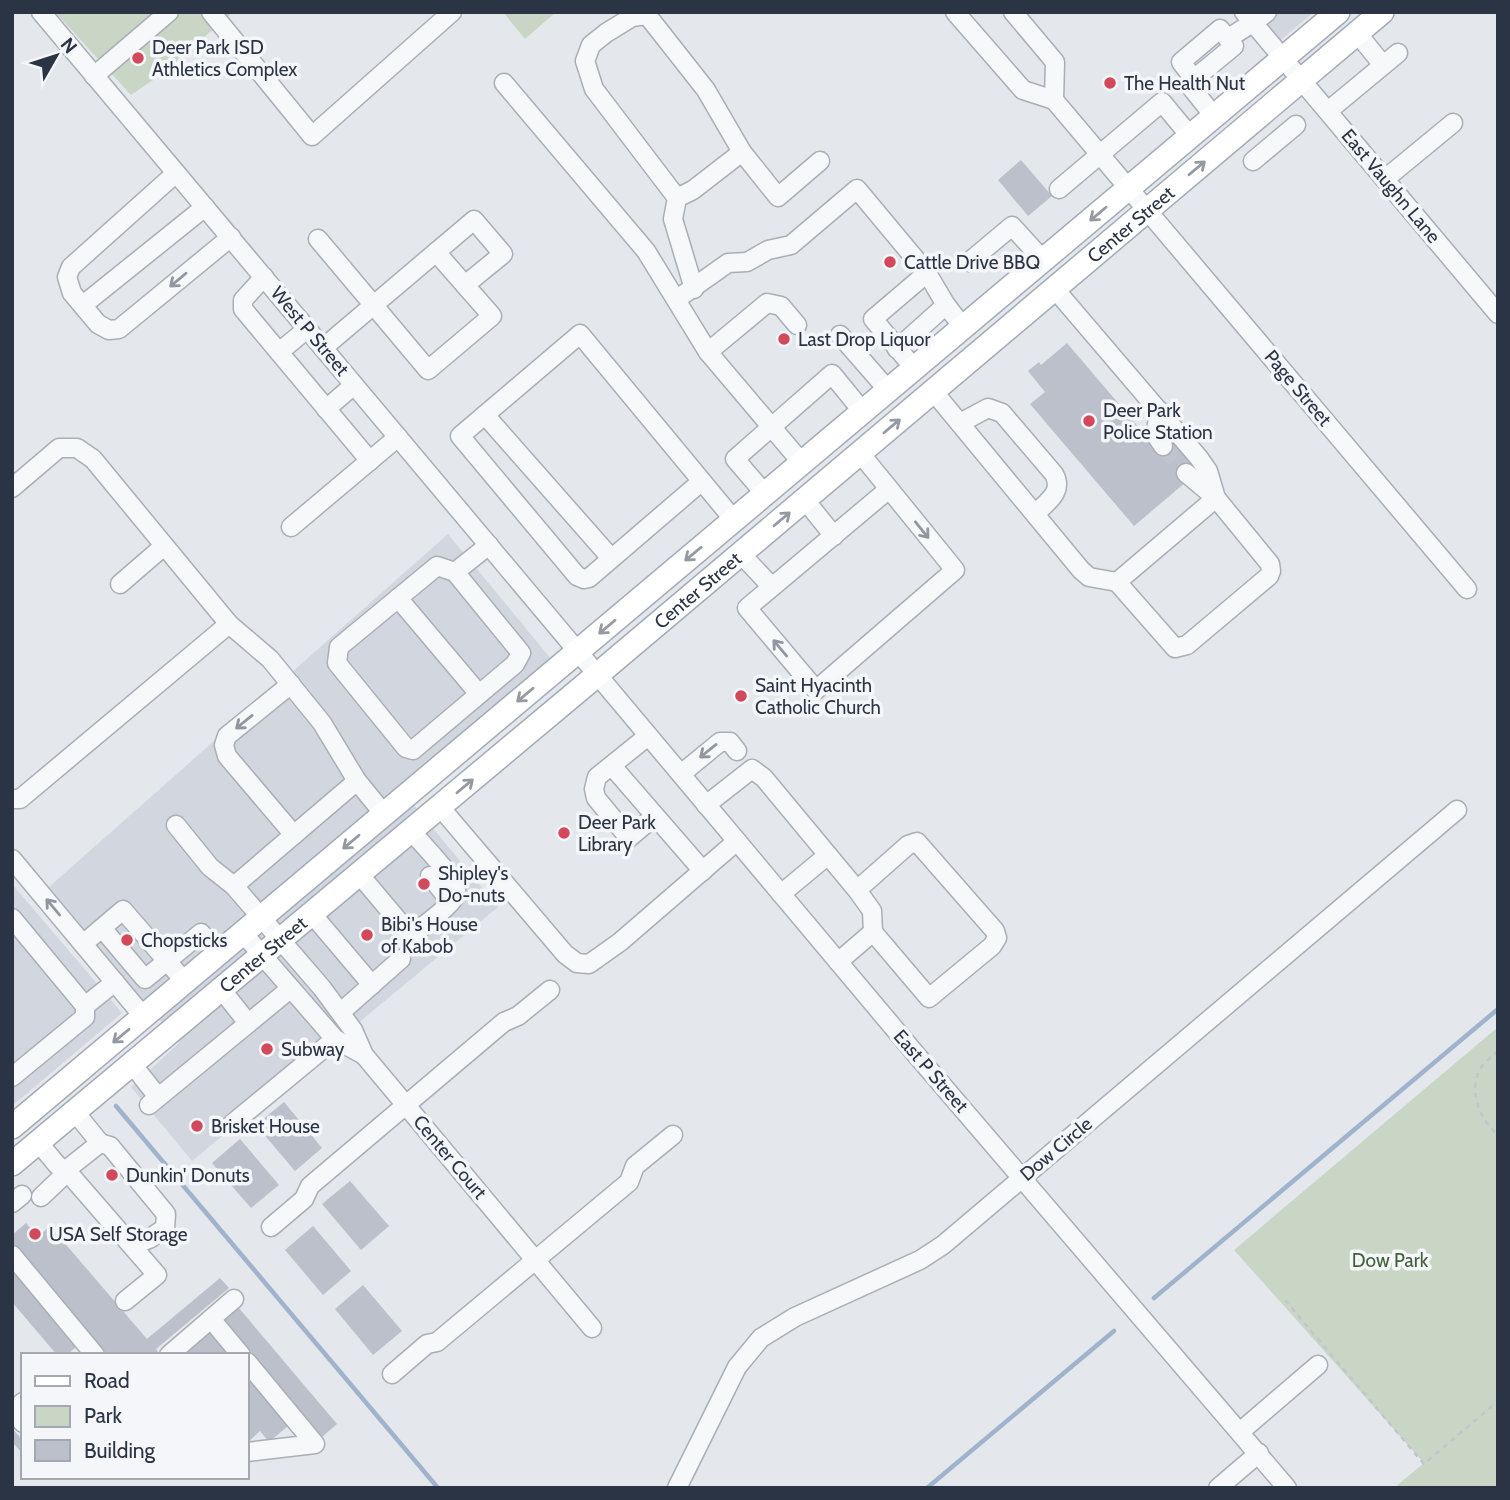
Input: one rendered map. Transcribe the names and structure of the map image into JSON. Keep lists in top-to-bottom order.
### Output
{
  "streets": {
    "main road": ["Center Street"],
    "street": [
      "East Vaughn Lane",
      "West P Street",
      "Page Street",
      "East P Street",
      "Dow Circle",
      "Center Court"
    ]
  },
  "crossings": [
    ["East Vaughn Lane", "Center Street"],
    ["Center Street", "West P Street"],
    ["Center Street", "Page Street"],
    ["Center Street", "East P Street"],
    ["Center Street", "Center Court"],
    ["West P Street", "East P Street"],
    ["East P Street", "Dow Circle"]
  ],
  "parks": ["Dow Park"],
  "places": [
    "Deer Park ISD Athletics Complex",
    "The Health Nut",
    "Cattle Drive BBQ",
    "Last Drop Liquor",
    "Deer Park Police Station",
    "Saint Hyacinth Catholic Church",
    "Deer Park Library",
    "Shipley's Do-nuts",
    "Bibi's House of Kabob",
    "Chopsticks",
    "Subway",
    "Brisket House",
    "Dunkin' Donuts",
    "USA Self Storage"
  ],
  "legend": ["Road", "Park", "Building"],
  "north": "top right"
}
